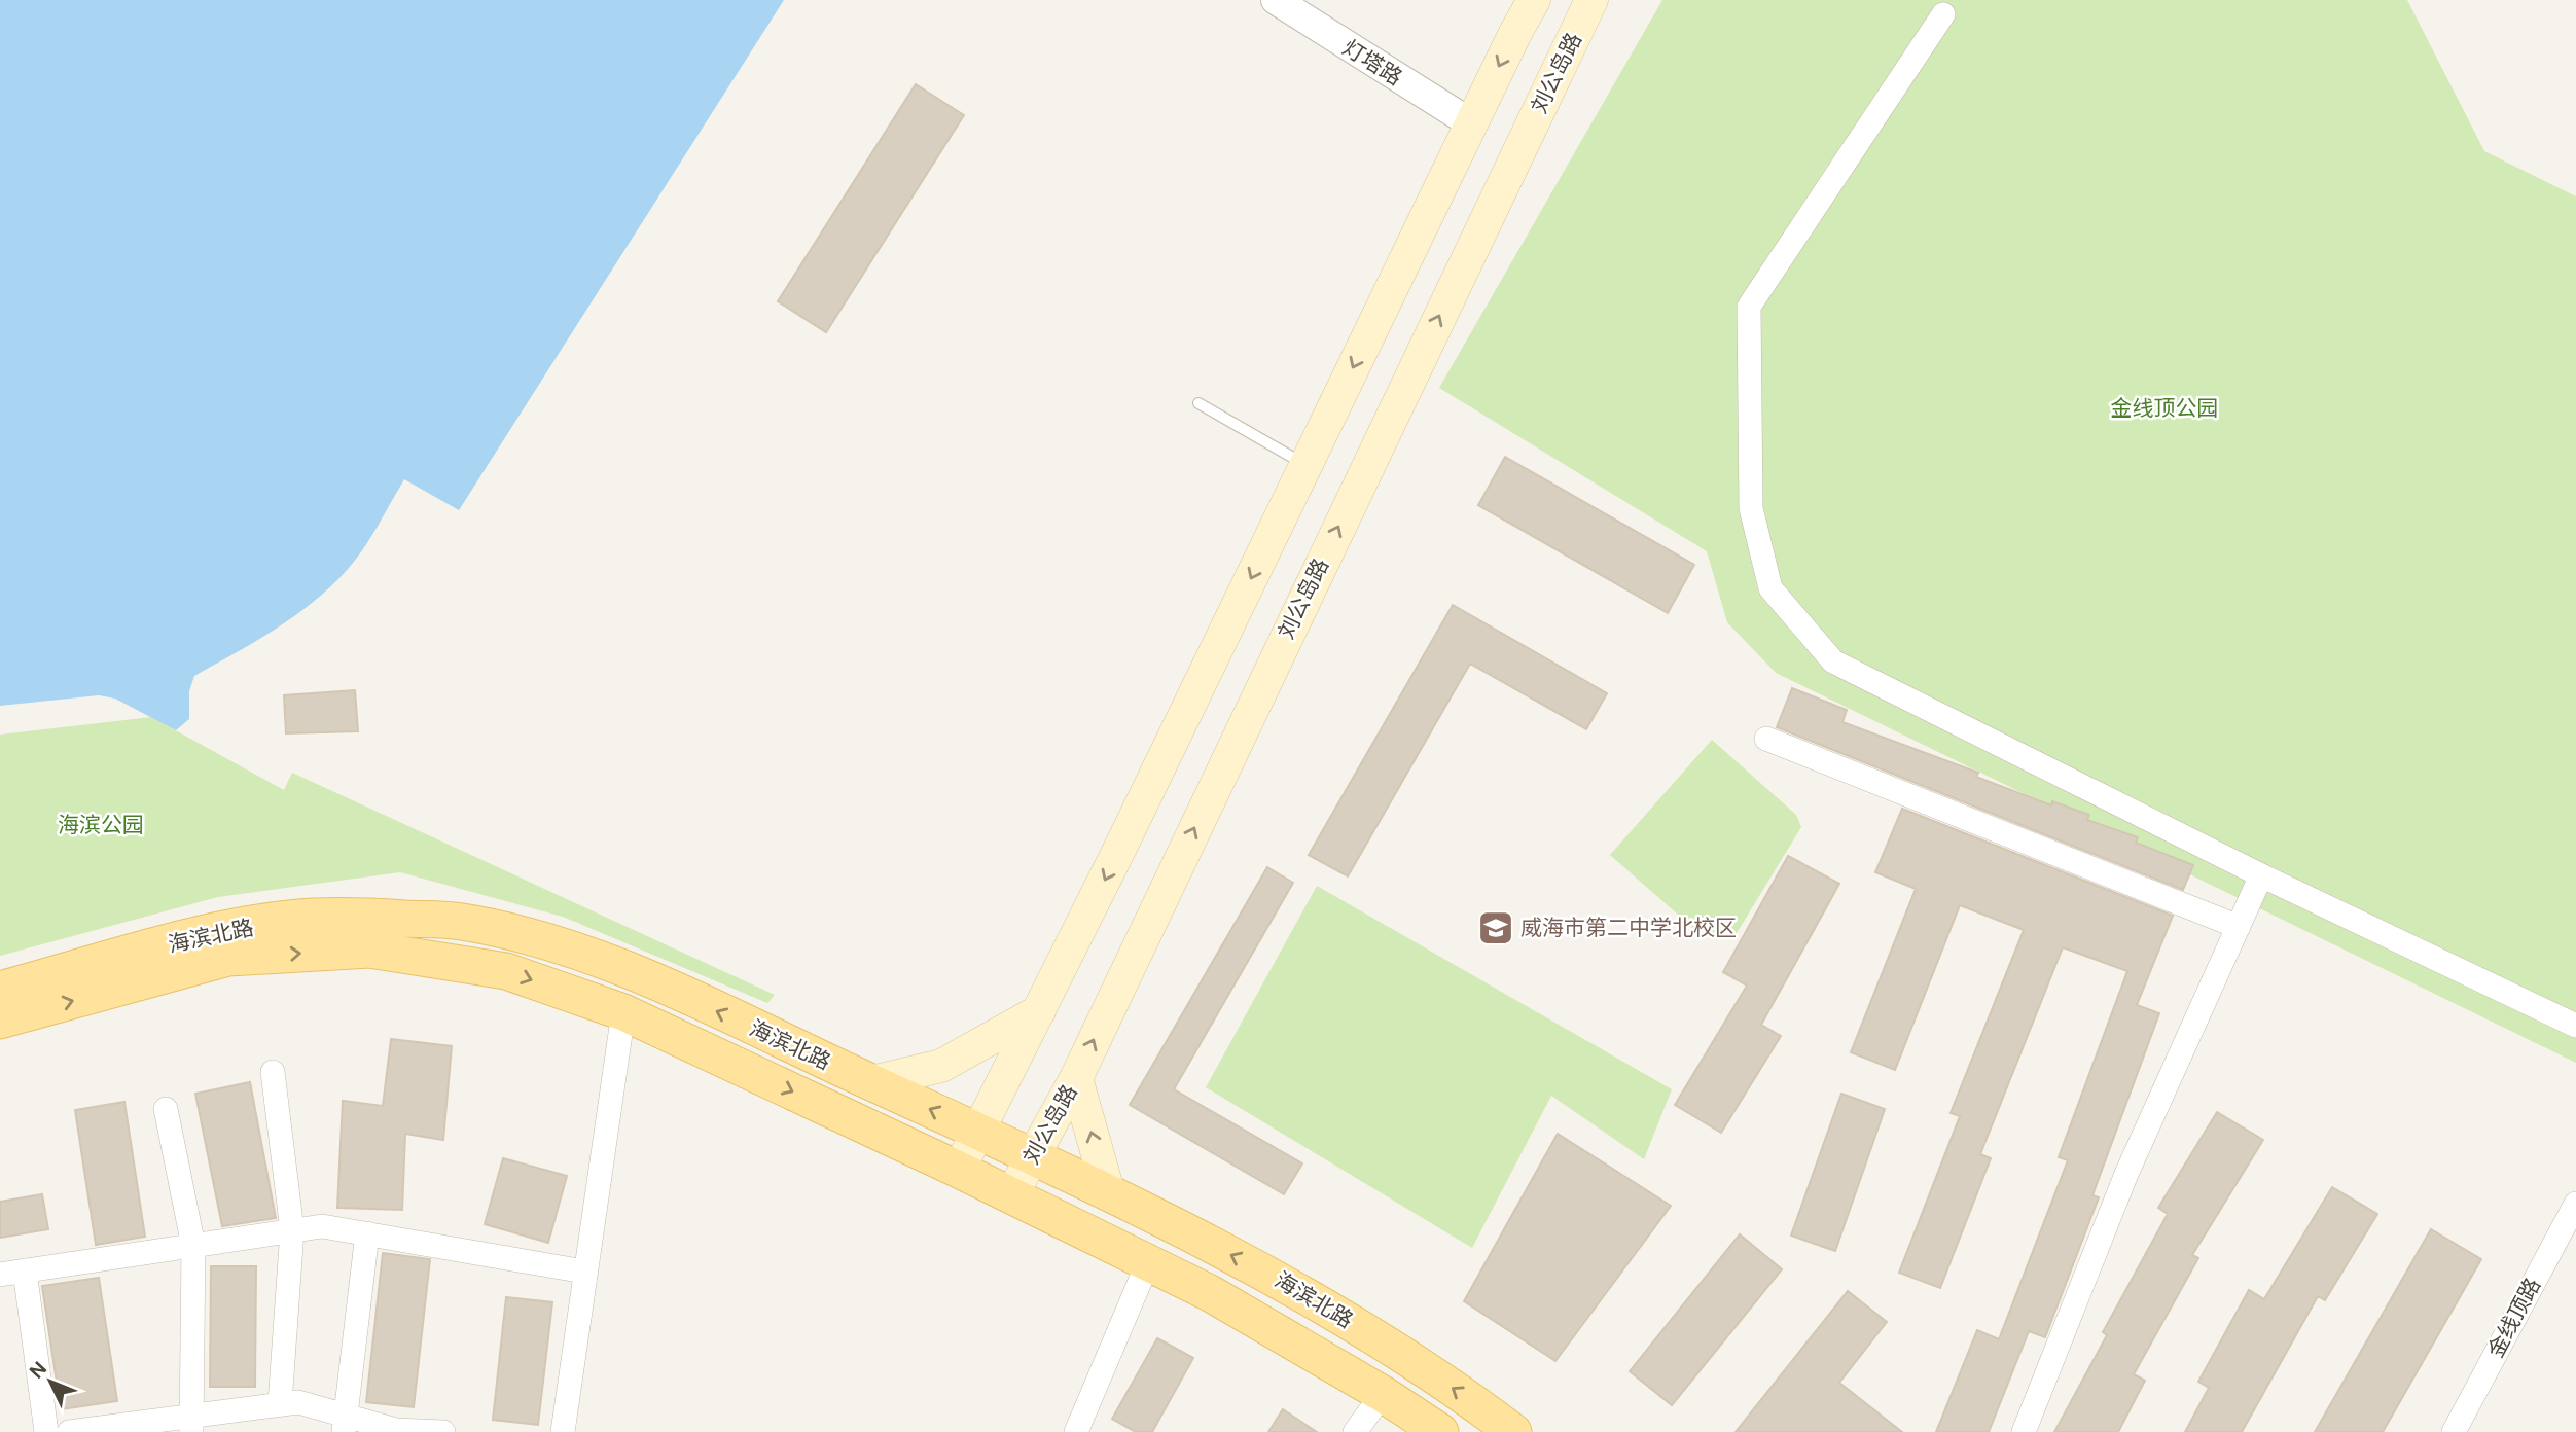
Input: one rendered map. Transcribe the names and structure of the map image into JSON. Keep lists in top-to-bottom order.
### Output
{
  "streets": {
    "main road": ["刘公岛路", "海滨北路"],
    "street": ["灯塔路", "金线顶路"]
  },
  "crossings": [
    ["刘公岛路", "海滨北路"]
  ],
  "parks": ["金线顶公园", "海滨公园"],
  "places": {
    "school or university": ["威海市第二中学北校区"]
  },
  "north": "top left"
}
